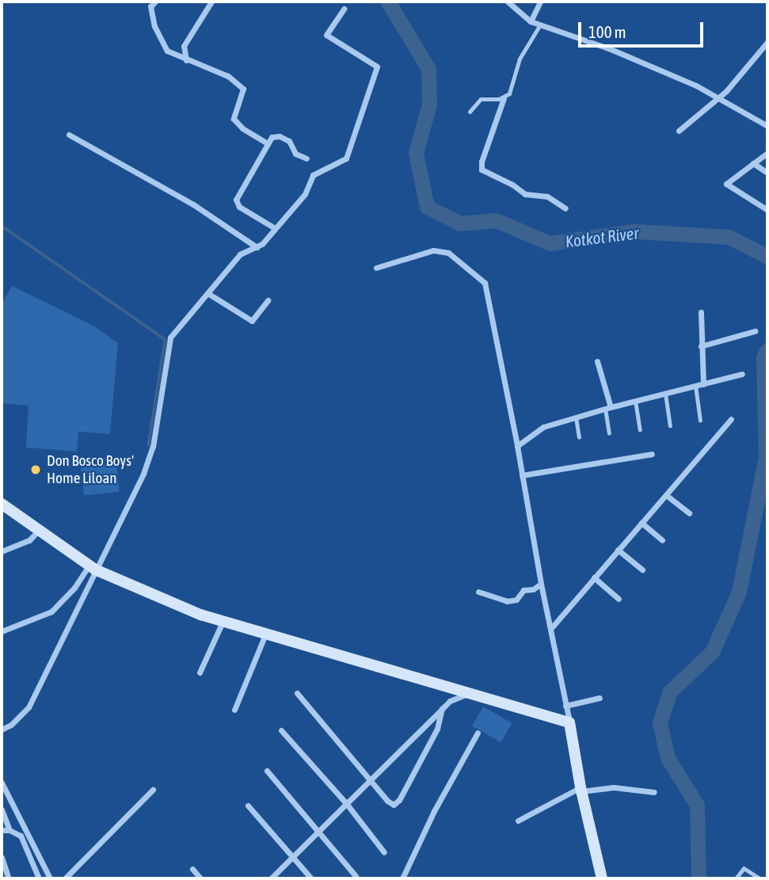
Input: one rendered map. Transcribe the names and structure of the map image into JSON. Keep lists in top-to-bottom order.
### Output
{
  "water": ["Kotkot River"],
  "places": ["Don Bosco Boys' Home Liloan"],
  "scale_bar": "100 m"
}
